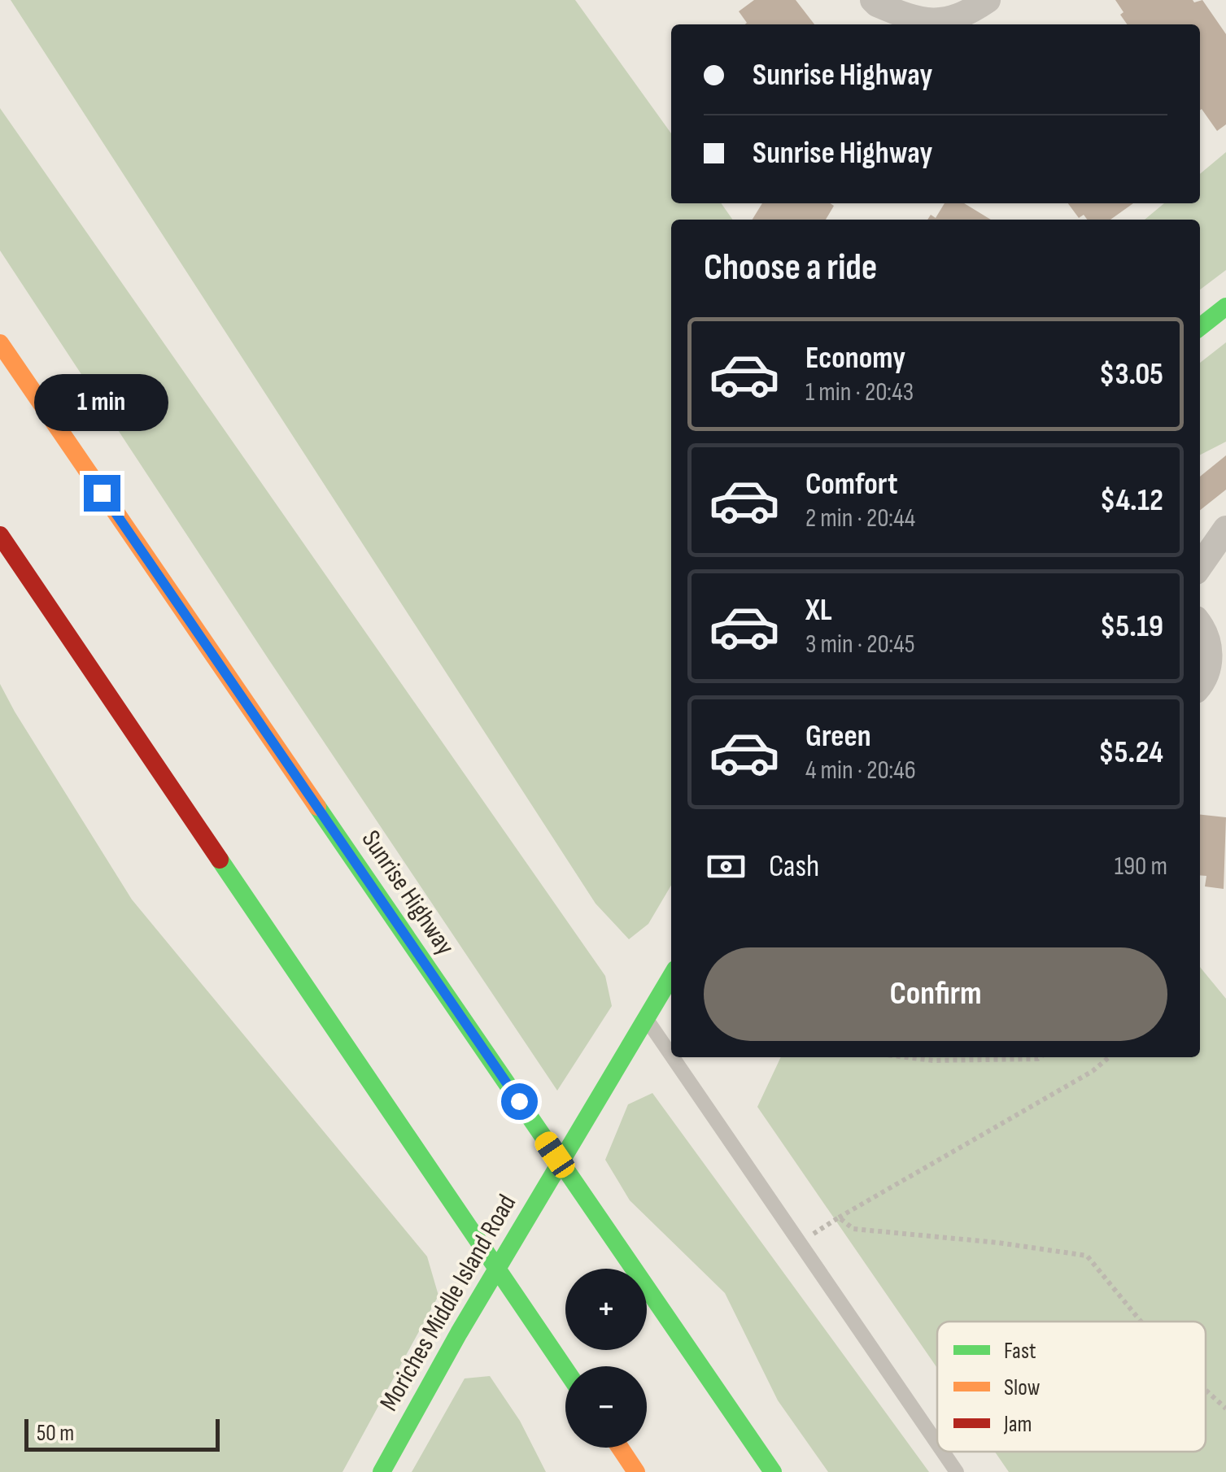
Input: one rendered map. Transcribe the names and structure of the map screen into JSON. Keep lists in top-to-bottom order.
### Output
{
  "streets": {
    "main road": ["Sunrise Highway", "Moriches Middle Island Road"]
  },
  "legend": ["Fast", "Slow", "Jam"],
  "scale_bar": "50 m",
  "page": {
    "banner": ["Sunrise Highway", "Sunrise Highway"],
    "heading": "Choose a ride",
    "list": [
      {
        "name": "Economy",
        "note": "1 min · 20:43",
        "value": "$3.05"
      },
      {
        "name": "Comfort",
        "note": "2 min · 20:44",
        "value": "$4.12"
      },
      {
        "name": "XL",
        "note": "3 min · 20:45",
        "value": "$5.19"
      },
      {
        "name": "Green",
        "note": "4 min · 20:46",
        "value": "$5.24"
      }
    ],
    "bubble": "1 min",
    "pay": ["Cash", "190 m"],
    "buttons": "Confirm",
    "map_buttons": ["+", "−"],
    "scale": "50 m"
  }
}
